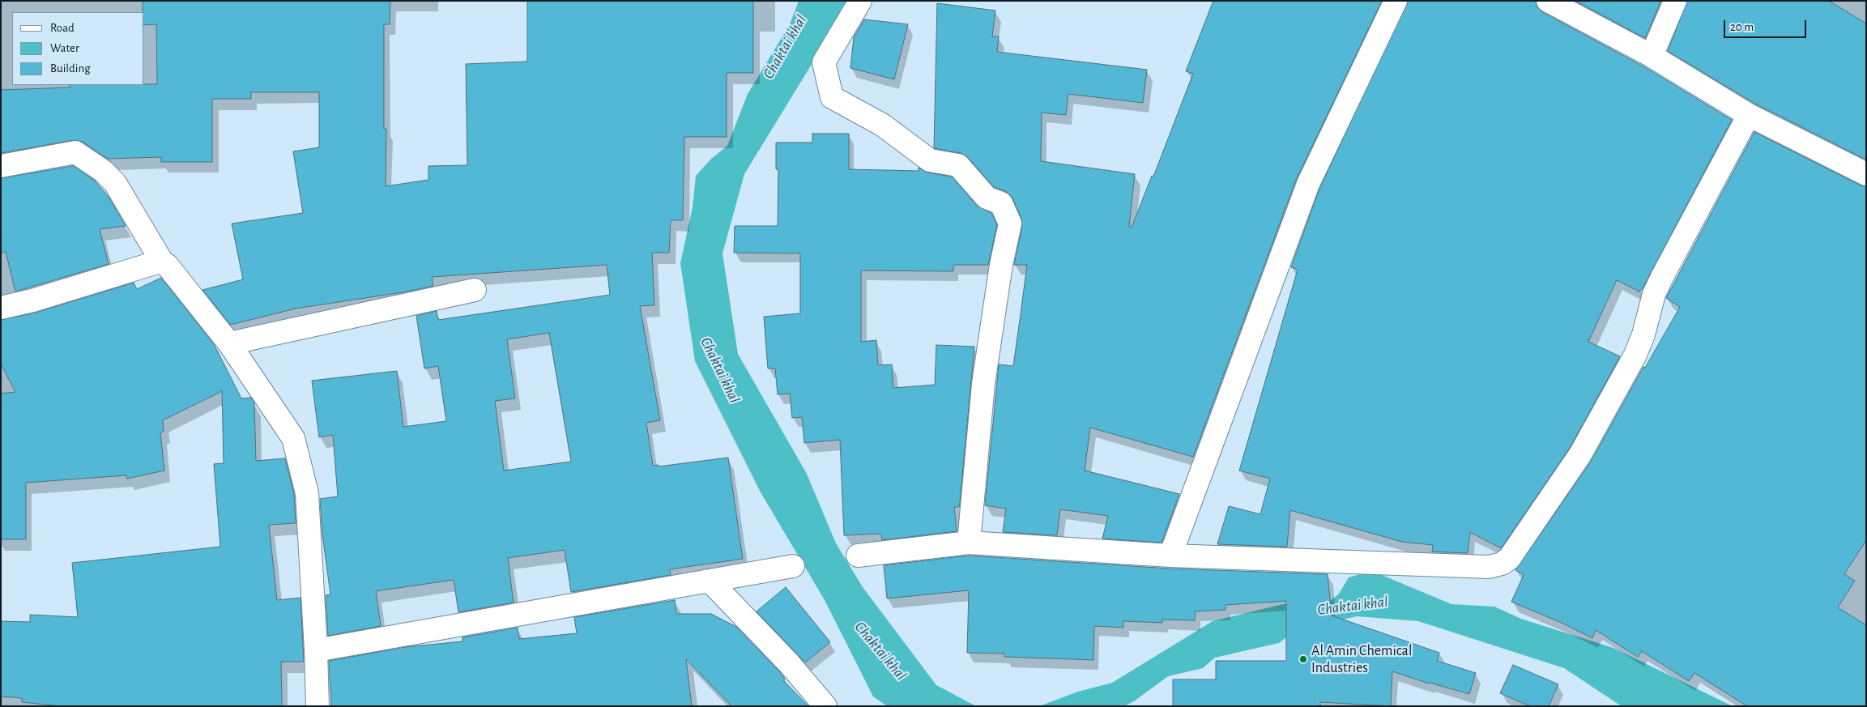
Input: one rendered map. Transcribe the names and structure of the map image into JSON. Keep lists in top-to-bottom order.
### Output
{
  "water": ["Chaktai khal"],
  "places": ["Al Amin Chemical Industries"],
  "legend": ["Road", "Water", "Building"],
  "scale_bar": "20 m"
}
